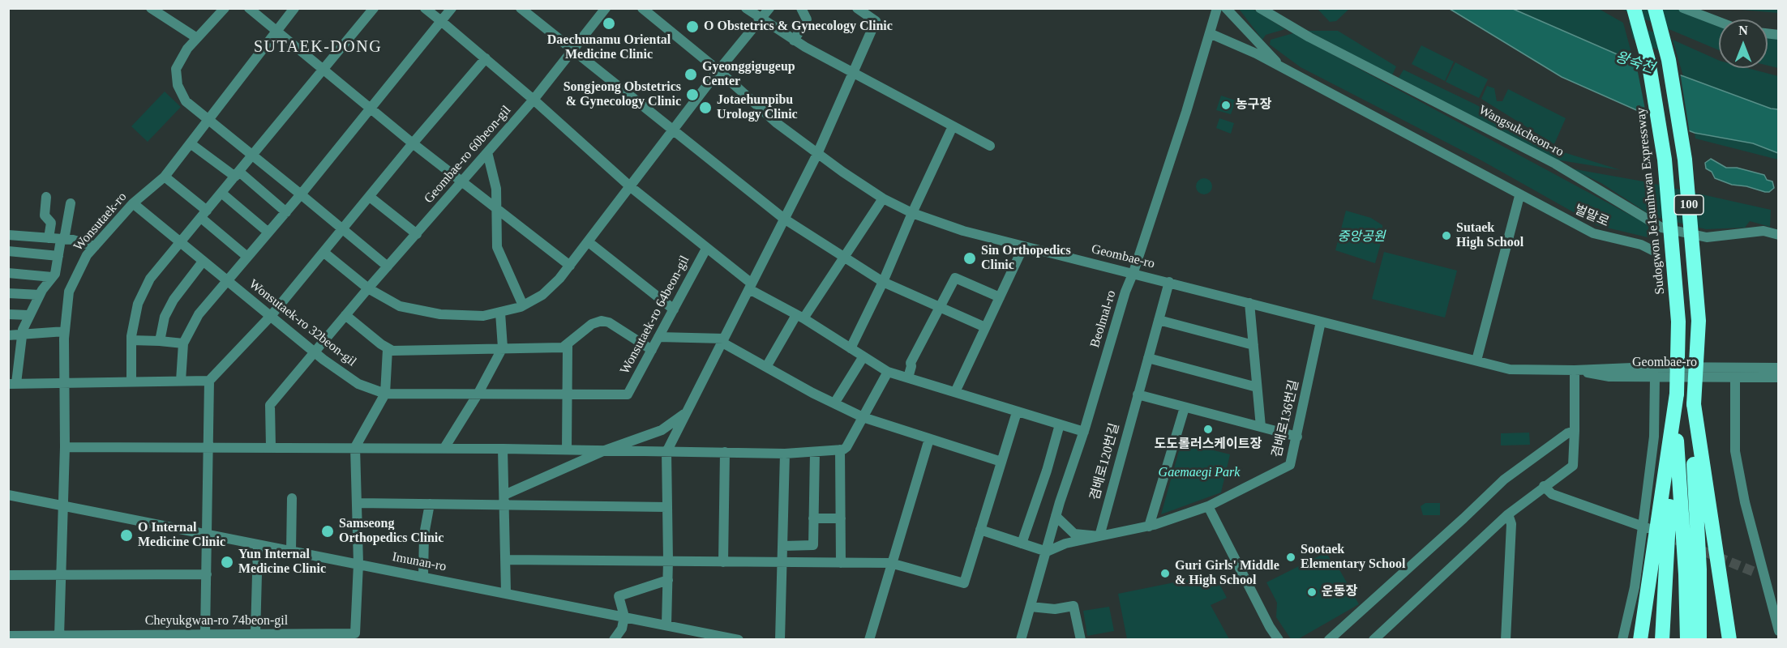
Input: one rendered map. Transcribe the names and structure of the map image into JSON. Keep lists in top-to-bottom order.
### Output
{
  "streets": {
    "highway": ["Sudogwon Je1sunhwan Expressway", "100"],
    "street": [
      "Wangsukcheon-ro",
      "Geombae-ro 60beon-gil",
      "벌말로",
      "Wonsutaek-ro",
      "Geombae-ro",
      "Wonsutaek-ro 64beon-gil",
      "Beolmal-ro",
      "Wonsutaek-ro 32beon-gil",
      "겸배로136번길",
      "겸배로120번길",
      "Imunan-ro",
      "Cheyukgwan-ro 74beon-gil"
    ]
  },
  "crossings": [
    ["Geombae-ro 60beon-gil", "Wonsutaek-ro 32beon-gil"],
    ["벌말로", "Beolmal-ro"],
    ["Wonsutaek-ro", "Wonsutaek-ro 32beon-gil"],
    ["Wonsutaek-ro", "Imunan-ro"],
    ["Wonsutaek-ro", "Cheyukgwan-ro 74beon-gil"],
    ["Geombae-ro", "Beolmal-ro"],
    ["Geombae-ro", "겸배로136번길"],
    ["Geombae-ro", "겸배로120번길"],
    ["Wonsutaek-ro 64beon-gil", "Wonsutaek-ro 32beon-gil"],
    ["Beolmal-ro", "겸배로136번길"],
    ["겸배로136번길", "겸배로120번길"],
    ["Imunan-ro", "Cheyukgwan-ro 74beon-gil"]
  ],
  "districts": ["SUTAEK-DONG"],
  "water": ["왕숙천"],
  "parks": ["중앙공원", "Gaemaegi Park"],
  "places": [
    "Daechunamu Oriental Medicine Clinic",
    "O Obstetrics & Gynecology Clinic",
    "Gyeonggigugeup Center",
    "Songjeong Obstetrics & Gynecology Clinic",
    "농구장",
    "Jotaehunpibu Urology Clinic",
    "Sutaek High School",
    "Sin Orthopedics Clinic",
    "도도롤러스케이트장",
    "Samseong Orthopedics Clinic",
    "O Internal Medicine Clinic",
    "Sootaek Elementary School",
    "Yun Internal Medicine Clinic",
    "Guri Girls' Middle & High School",
    "운동장"
  ],
  "north": "top"
}
